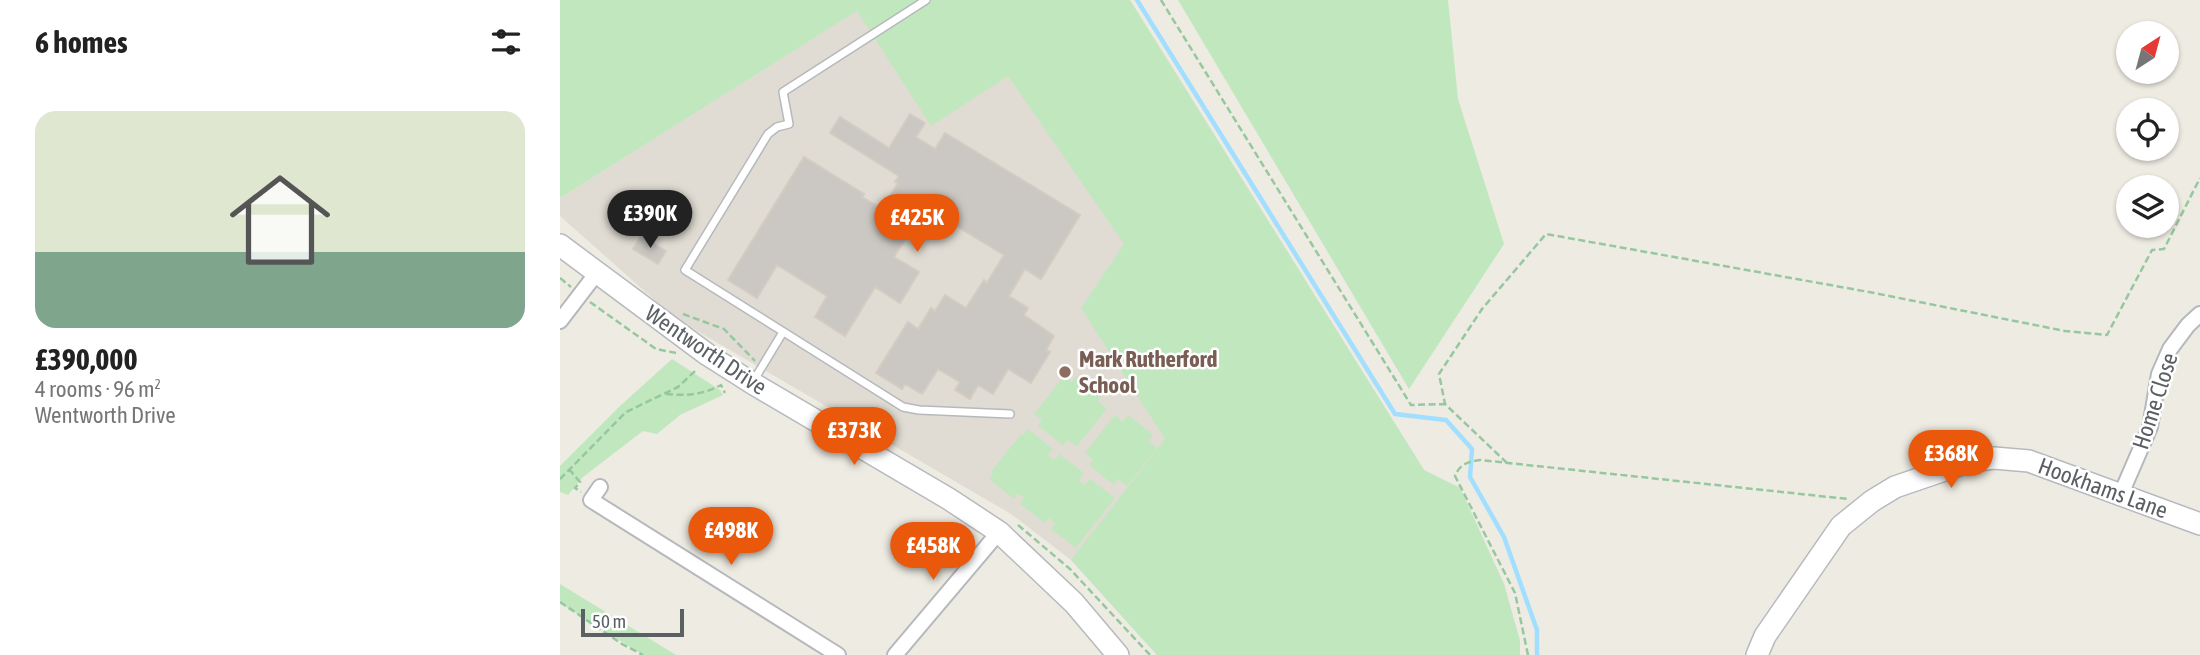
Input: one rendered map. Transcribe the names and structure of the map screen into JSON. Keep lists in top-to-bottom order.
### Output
{
  "streets": {
    "street": ["Wentworth Drive", "Home Close", "Hookhams Lane"]
  },
  "crossings": [
    ["Home Close", "Hookhams Lane"]
  ],
  "places": ["Mark Rutherford School"],
  "scale_bar": "50 m",
  "north": "top right",
  "page": {
    "heading": "6 homes",
    "list": [
      {
        "name": "£390,000",
        "note": "4 rooms · 96 m² · Wentworth Drive"
      }
    ],
    "price": [
      "£390K",
      "£425K",
      "£373K",
      "£368K",
      "£498K",
      "£458K"
    ],
    "scale": "50 m"
  }
}
